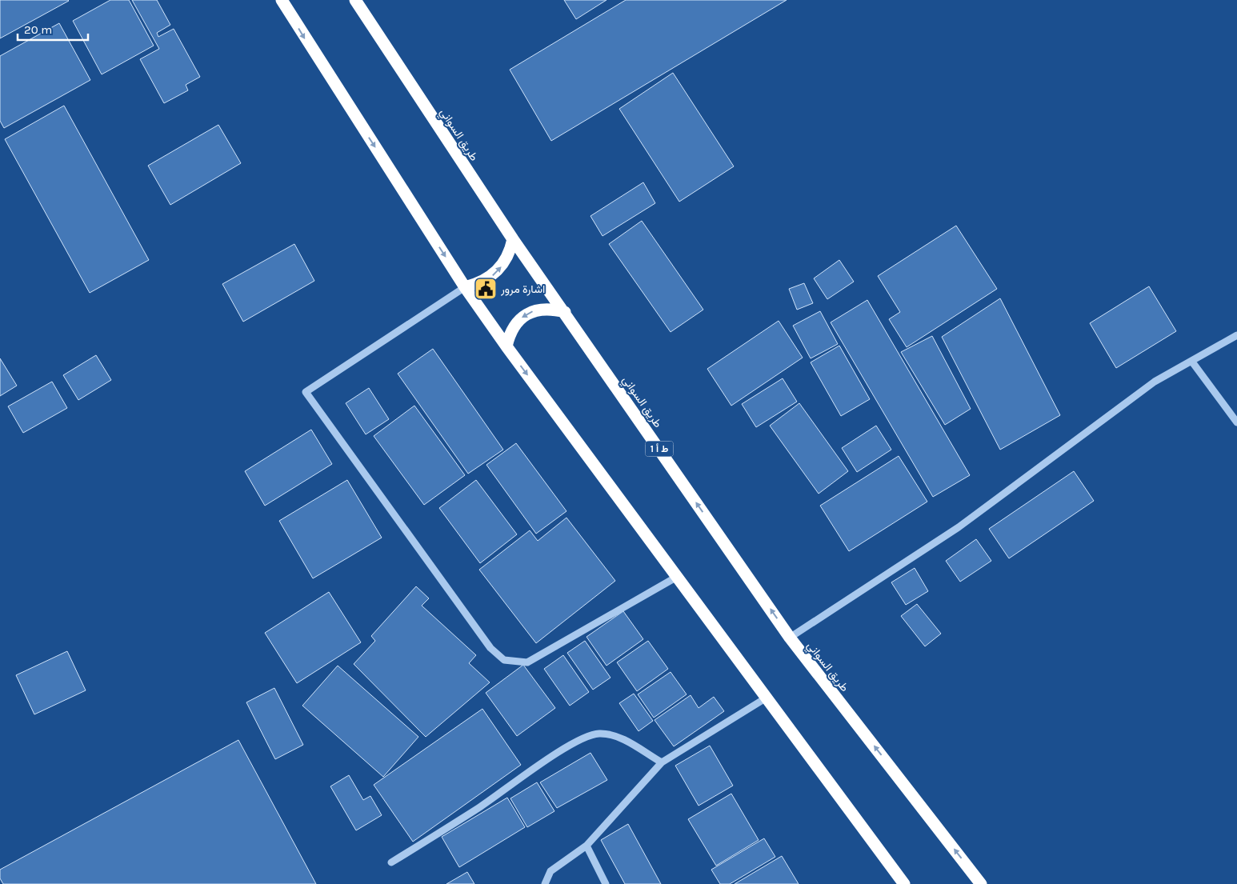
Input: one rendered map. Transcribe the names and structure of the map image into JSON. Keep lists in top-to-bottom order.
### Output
{
  "streets": {
    "highway": ["طريق السواني", "ط أ 1"]
  },
  "places": {
    "public building": ["اشارة مرور"]
  },
  "scale_bar": "20 m"
}
